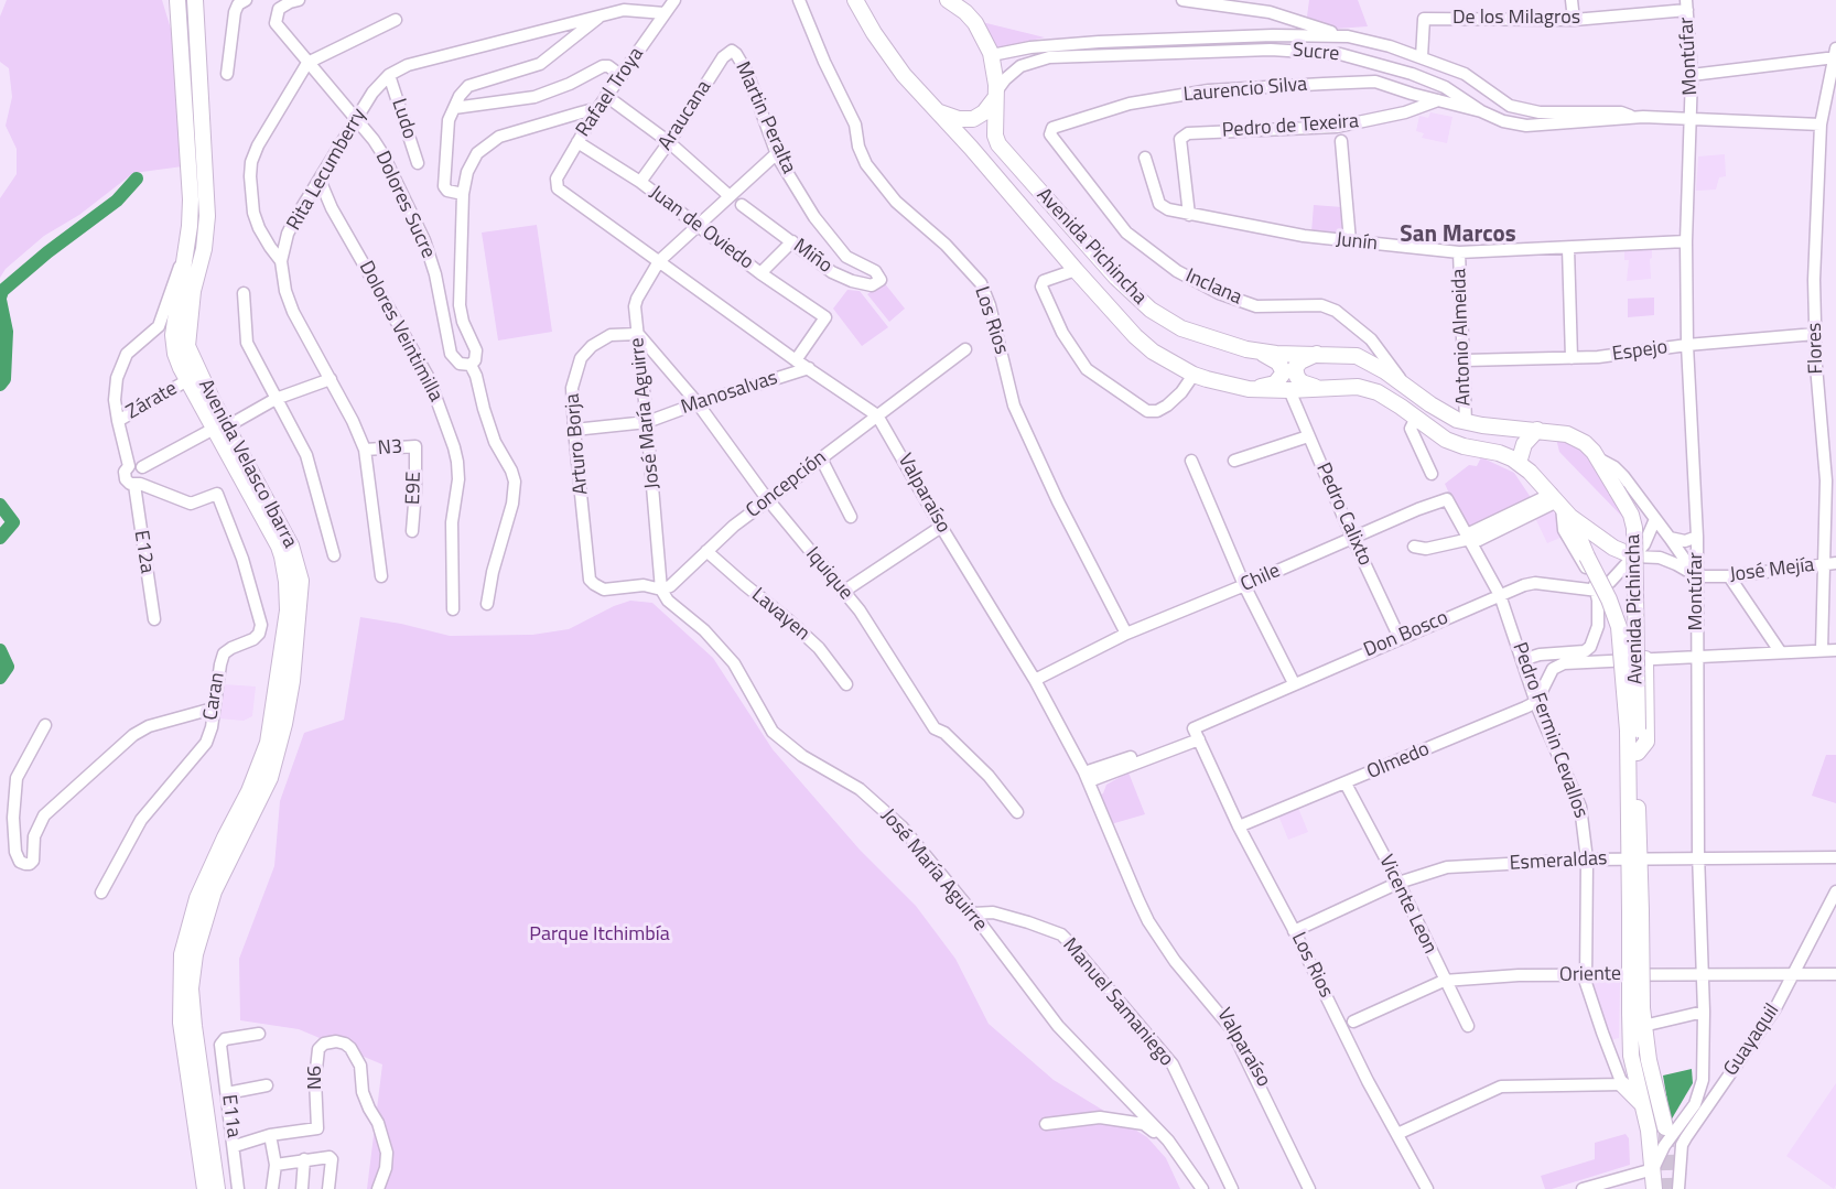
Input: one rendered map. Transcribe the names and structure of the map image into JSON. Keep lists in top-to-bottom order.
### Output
{
  "streets": {
    "main road": ["Avenida Pichincha", "Avenida Velasco Ibarra"],
    "street": [
      "De los Milagros",
      "Sucre",
      "Montúfar",
      "Laurencio Silva",
      "Rafael Troya",
      "Araucana",
      "Martin Peralta",
      "Ludo",
      "Pedro de Texeira",
      "Rita Lecumberry",
      "Dolores Sucre",
      "Juan de Oviedo",
      "Junín",
      "Miño",
      "Inclana",
      "Los Rios",
      "Dolores Veintimilla",
      "Antonio Almeida",
      "Flores",
      "Espejo",
      "Manosalvas",
      "Zárate",
      "José María Aguirre",
      "Arturo Borja",
      "N3",
      "Concepción",
      "E9E",
      "Valparaíso",
      "Pedro Calixto",
      "E12a",
      "José Mejía",
      "Iquique",
      "Chile",
      "Lavayen",
      "Don Bosco",
      "Caran",
      "Pedro Fermin Cevallos",
      "Olmedo",
      "Esmeraldas",
      "Vicente Leon",
      "Oriente",
      "Manuel Samaniego",
      "Guayaquil",
      "N6",
      "E11a"
    ]
  },
  "crossings": [
    ["De los Milagros", "Sucre"],
    ["De los Milagros", "Montúfar"],
    ["Sucre", "Montúfar"],
    ["Sucre", "Laurencio Silva"],
    ["Sucre", "Avenida Pichincha"],
    ["Sucre", "Flores"],
    ["Montúfar", "Junín"],
    ["Montúfar", "Avenida Pichincha"],
    ["Montúfar", "Espejo"],
    ["Montúfar", "José Mejía"],
    ["Montúfar", "Esmeraldas"],
    ["Montúfar", "Oriente"],
    ["Laurencio Silva", "Pedro de Texeira"],
    ["Laurencio Silva", "Inclana"],
    ["Rafael Troya", "Rita Lecumberry"],
    ["Rafael Troya", "Juan de Oviedo"],
    ["Rafael Troya", "Valparaíso"],
    ["Araucana", "Martin Peralta"],
    ["Araucana", "Juan de Oviedo"],
    ["Martin Peralta", "Miño"],
    ["Martin Peralta", "José María Aguirre"],
    ["Ludo", "Rita Lecumberry"],
    ["Pedro de Texeira", "Junín"],
    ["Rita Lecumberry", "Dolores Sucre"],
    ["Rita Lecumberry", "Dolores Veintimilla"],
    ["Rita Lecumberry", "N3"],
    ["Juan de Oviedo", "Manosalvas"],
    ["Juan de Oviedo", "José María Aguirre"],
    ["Junín", "Antonio Almeida"],
    ["Avenida Pichincha", "Inclana"],
    ["Avenida Pichincha", "Antonio Almeida"],
    ["Avenida Pichincha", "Pedro Calixto"],
    ["Avenida Pichincha", "Don Bosco"],
    ["Avenida Pichincha", "Pedro Fermin Cevallos"],
    ["Avenida Pichincha", "Esmeraldas"],
    ["Los Rios", "Chile"],
    ["Los Rios", "Don Bosco"],
    ["Los Rios", "Olmedo"],
    ["Los Rios", "Esmeraldas"],
    ["Antonio Almeida", "Espejo"],
    ["Flores", "Espejo"],
    ["Flores", "José Mejía"],
    ["Manosalvas", "José María Aguirre"],
    ["Manosalvas", "Arturo Borja"],
    ["Manosalvas", "Valparaíso"],
    ["Manosalvas", "Iquique"],
    ["Zárate", "Avenida Velasco Ibarra"],
    ["José María Aguirre", "Arturo Borja"],
    ["José María Aguirre", "Concepción"],
    ["José María Aguirre", "Valparaíso"],
    ["José María Aguirre", "Iquique"],
    ["José María Aguirre", "Manuel Samaniego"],
    ["Arturo Borja", "Concepción"],
    ["Arturo Borja", "Iquique"],
    ["N3", "E9E"],
    ["Concepción", "Valparaíso"],
    ["Concepción", "Iquique"],
    ["Concepción", "Lavayen"],
    ["Valparaíso", "Chile"],
    ["Pedro Calixto", "Chile"],
    ["Pedro Calixto", "Don Bosco"],
    ["E12a", "Caran"],
    ["Chile", "Pedro Fermin Cevallos"],
    ["Don Bosco", "Pedro Fermin Cevallos"],
    ["Pedro Fermin Cevallos", "Olmedo"],
    ["Pedro Fermin Cevallos", "Esmeraldas"],
    ["Pedro Fermin Cevallos", "Oriente"],
    ["Olmedo", "Vicente Leon"],
    ["Esmeraldas", "Vicente Leon"],
    ["Vicente Leon", "Oriente"],
    ["Oriente", "Guayaquil"],
    ["N6", "E11a"]
  ],
  "districts": ["San Marcos"],
  "parks": ["Parque Itchimbía"]
}
